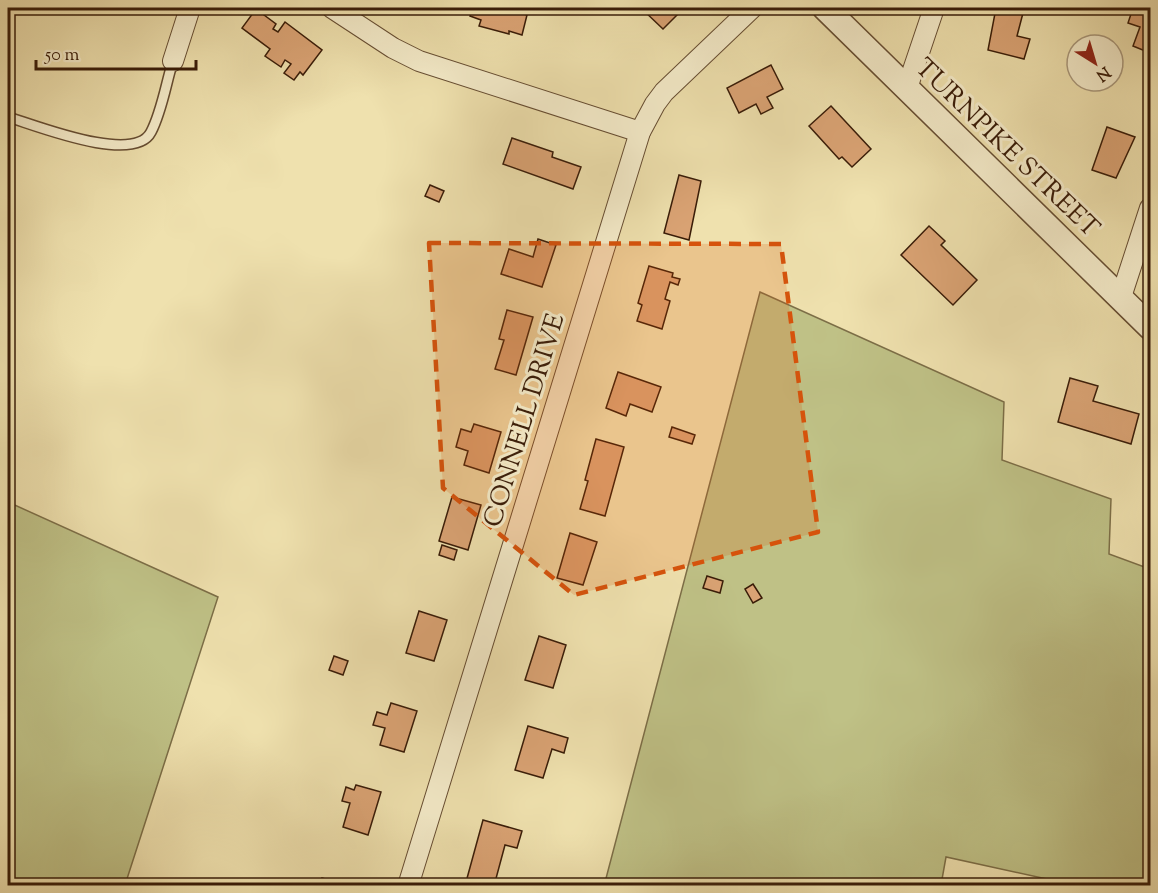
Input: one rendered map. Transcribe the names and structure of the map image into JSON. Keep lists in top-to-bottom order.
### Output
{
  "streets": {
    "street": ["TURNPIKE STREET", "CONNELL DRIVE"]
  },
  "scale_bar": "50 m",
  "north": "bottom right"
}
